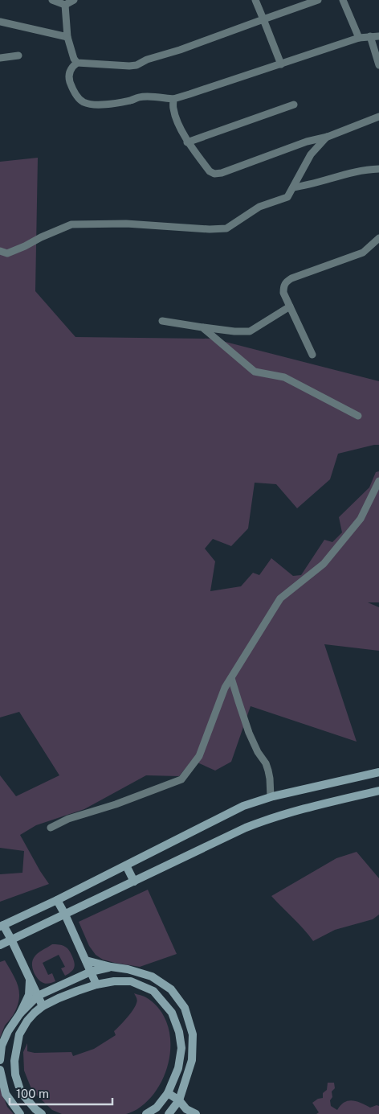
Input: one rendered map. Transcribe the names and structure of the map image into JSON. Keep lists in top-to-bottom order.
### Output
{
  "scale_bar": "100 m"
}
